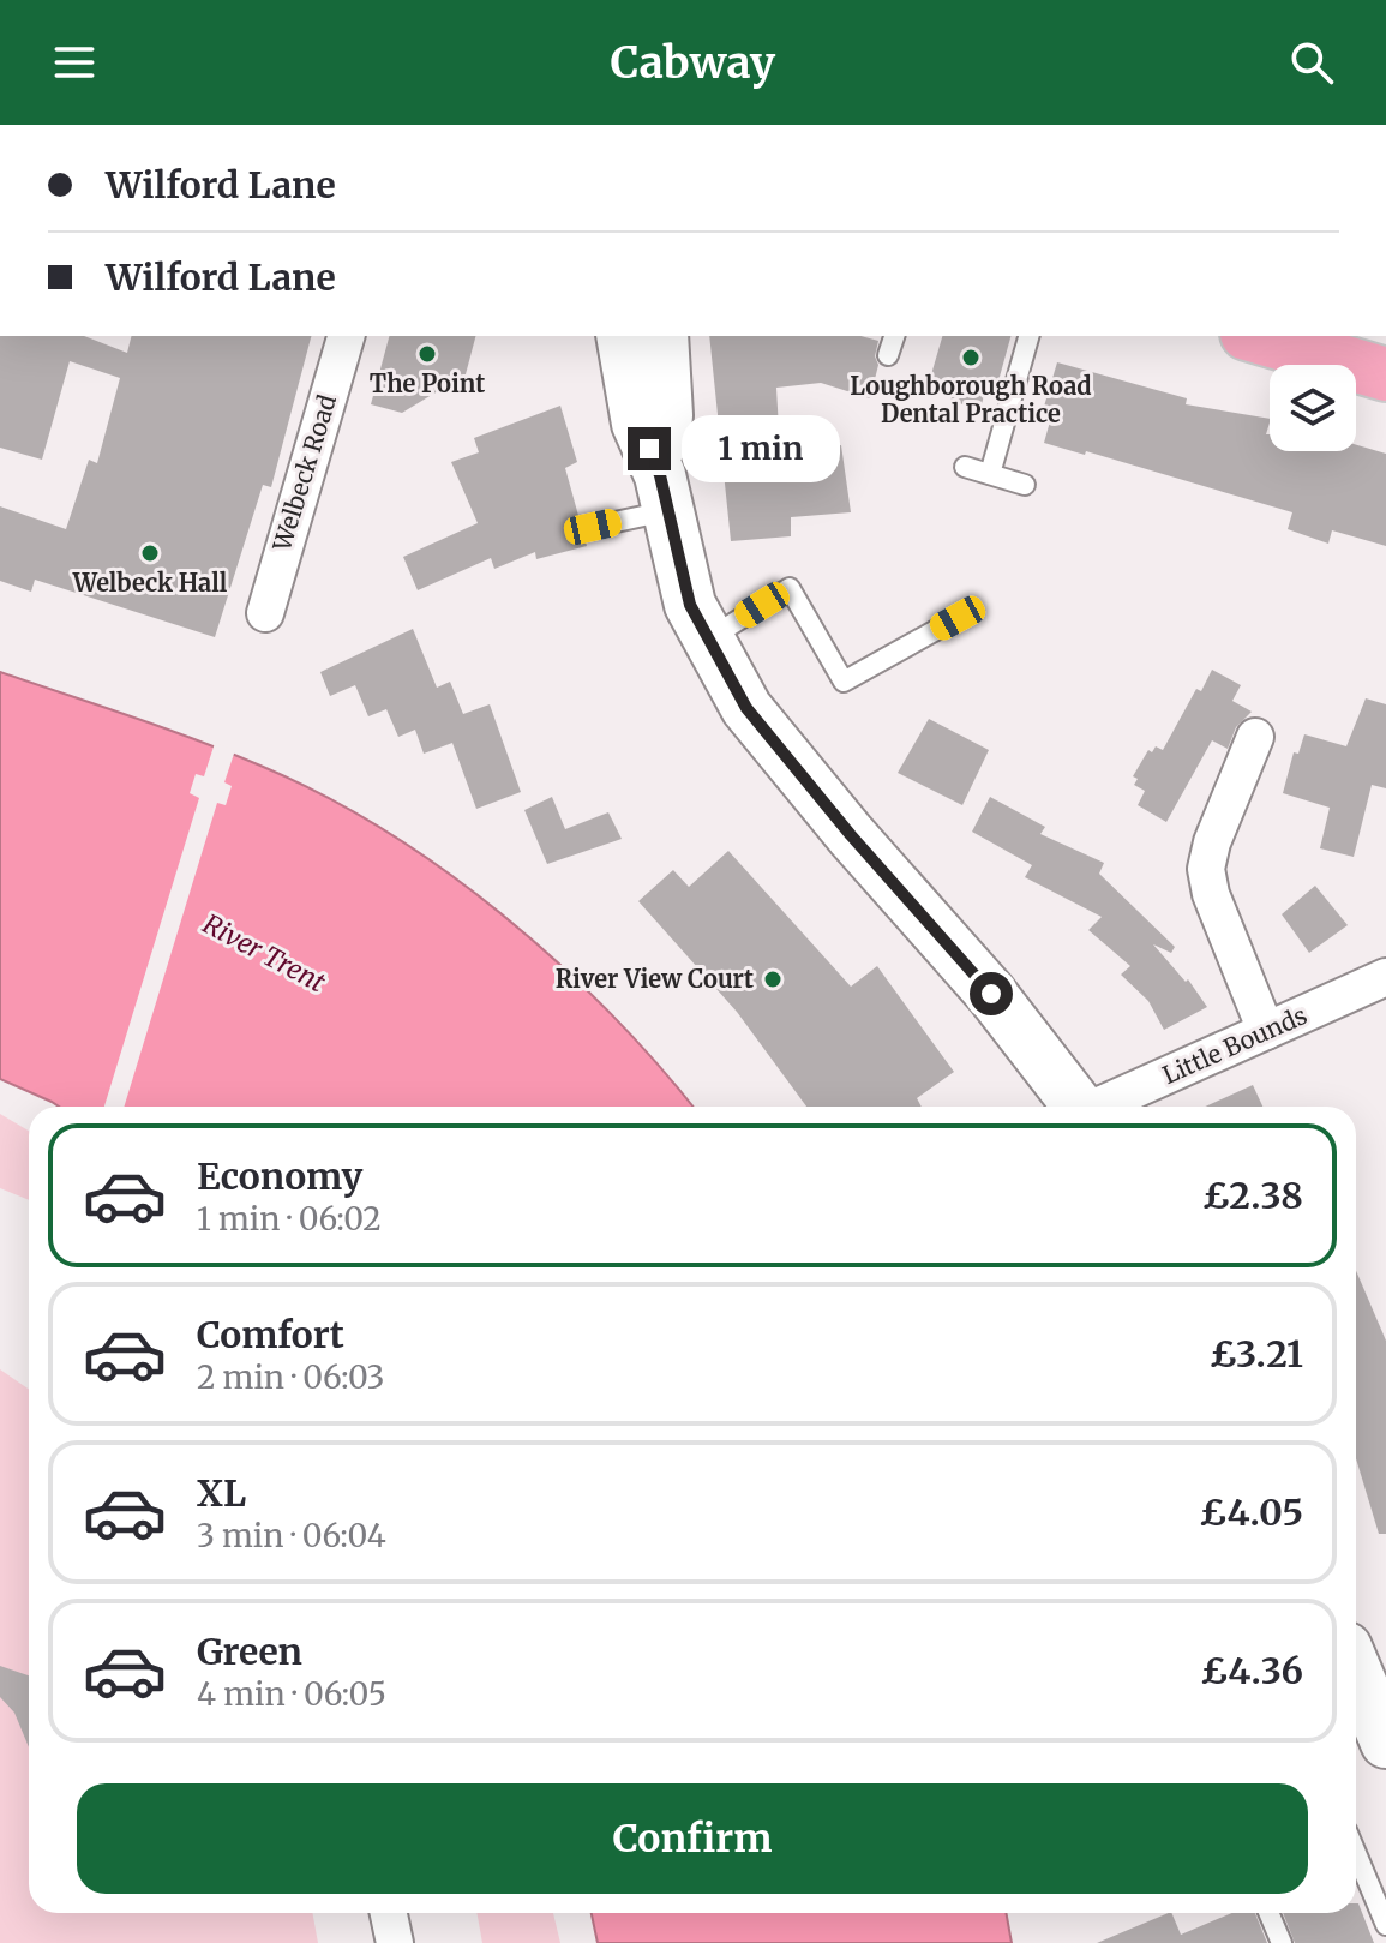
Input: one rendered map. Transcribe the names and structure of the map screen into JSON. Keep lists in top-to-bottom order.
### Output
{
  "streets": {
    "street": ["Welbeck Road", "Little Bounds"]
  },
  "water": ["River Trent"],
  "places": [
    "The Point",
    "Loughborough Road Dental Practice",
    "Welbeck Hall",
    "River View Court"
  ],
  "page": {
    "header": "Cabway",
    "banner": ["Wilford Lane", "Wilford Lane"],
    "bubble": "1 min",
    "list": [
      {
        "name": "Economy",
        "note": "1 min · 06:02",
        "value": "£2.38"
      },
      {
        "name": "Comfort",
        "note": "2 min · 06:03",
        "value": "£3.21"
      },
      {
        "name": "XL",
        "note": "3 min · 06:04",
        "value": "£4.05"
      },
      {
        "name": "Green",
        "note": "4 min · 06:05",
        "value": "£4.36"
      }
    ],
    "buttons": "Confirm"
  }
}
